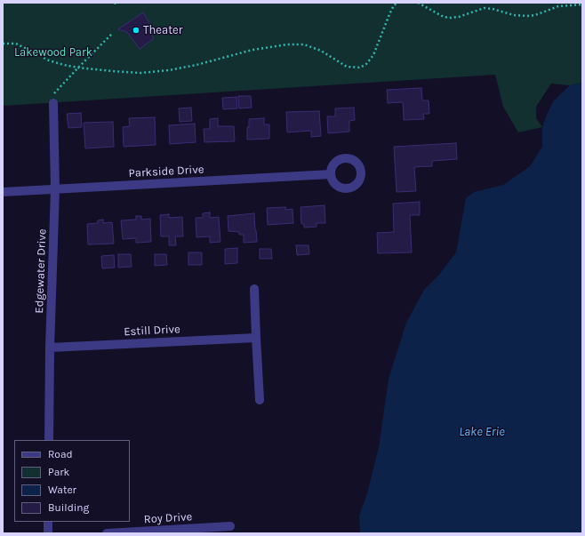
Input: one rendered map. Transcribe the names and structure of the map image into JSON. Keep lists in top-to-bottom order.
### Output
{
  "streets": {
    "street": [
      "Parkside Drive",
      "Edgewater Drive",
      "Estill Drive",
      "Roy Drive"
    ]
  },
  "crossings": [
    ["Parkside Drive", "Edgewater Drive"],
    ["Edgewater Drive", "Estill Drive"]
  ],
  "water": ["Lake Erie"],
  "parks": ["Lakewood Park"],
  "places": ["Theater"],
  "legend": [
    "Road",
    "Park",
    "Water",
    "Building"
  ]
}
